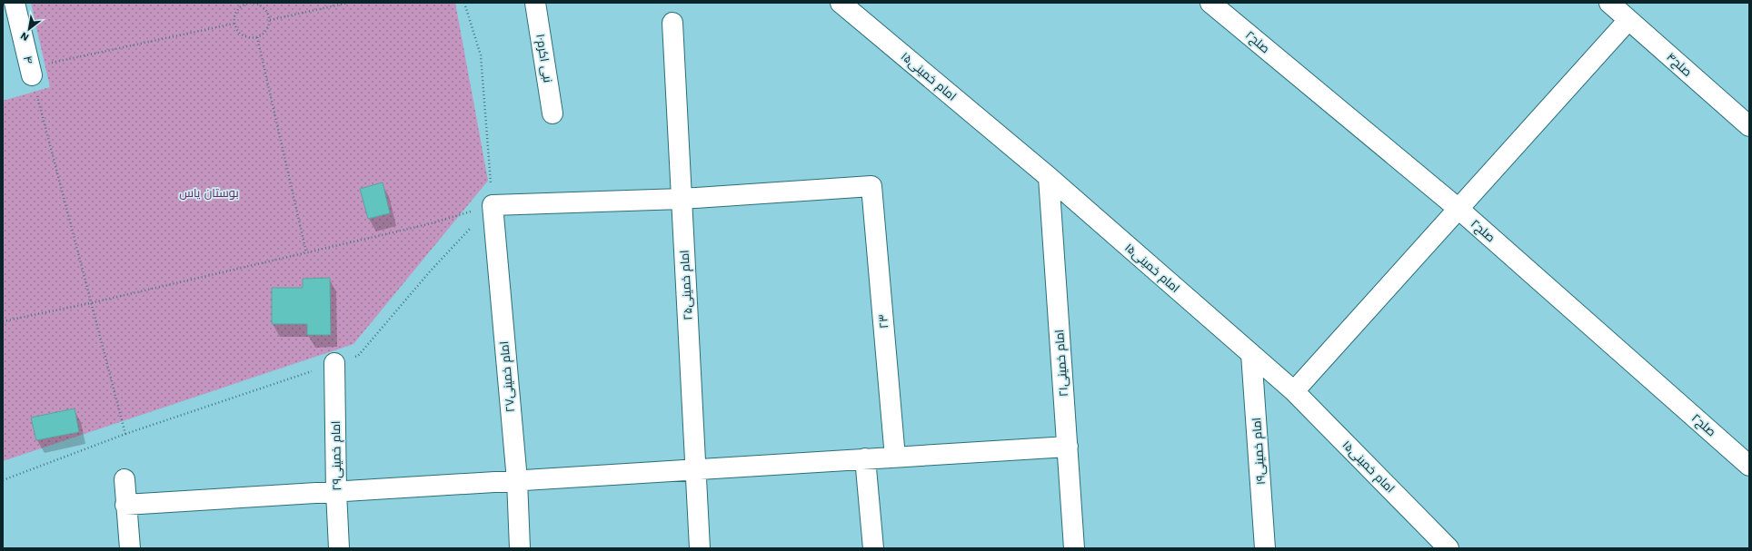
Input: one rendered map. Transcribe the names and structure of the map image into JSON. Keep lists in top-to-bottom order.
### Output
{
  "streets": {
    "street": [
      "صلح۲",
      "نبی اکرم۱۰",
      "۴",
      "صلح۴",
      "۱۵امام خمینی",
      "امام خمینی۲۵",
      "۲۳",
      "امام خمینی۲۱",
      "امام خمینی۲۷",
      "امام خمینی۱۹",
      "امام خمینی۲۹"
    ]
  },
  "crossings": [
    ["۱۵امام خمینی", "امام خمینی۲۱"],
    ["۱۵امام خمینی", "امام خمینی۱۹"],
    ["امام خمینی۲۵", "۲۳"]
  ],
  "parks": ["بوستان یاس"],
  "north": "bottom left"
}
